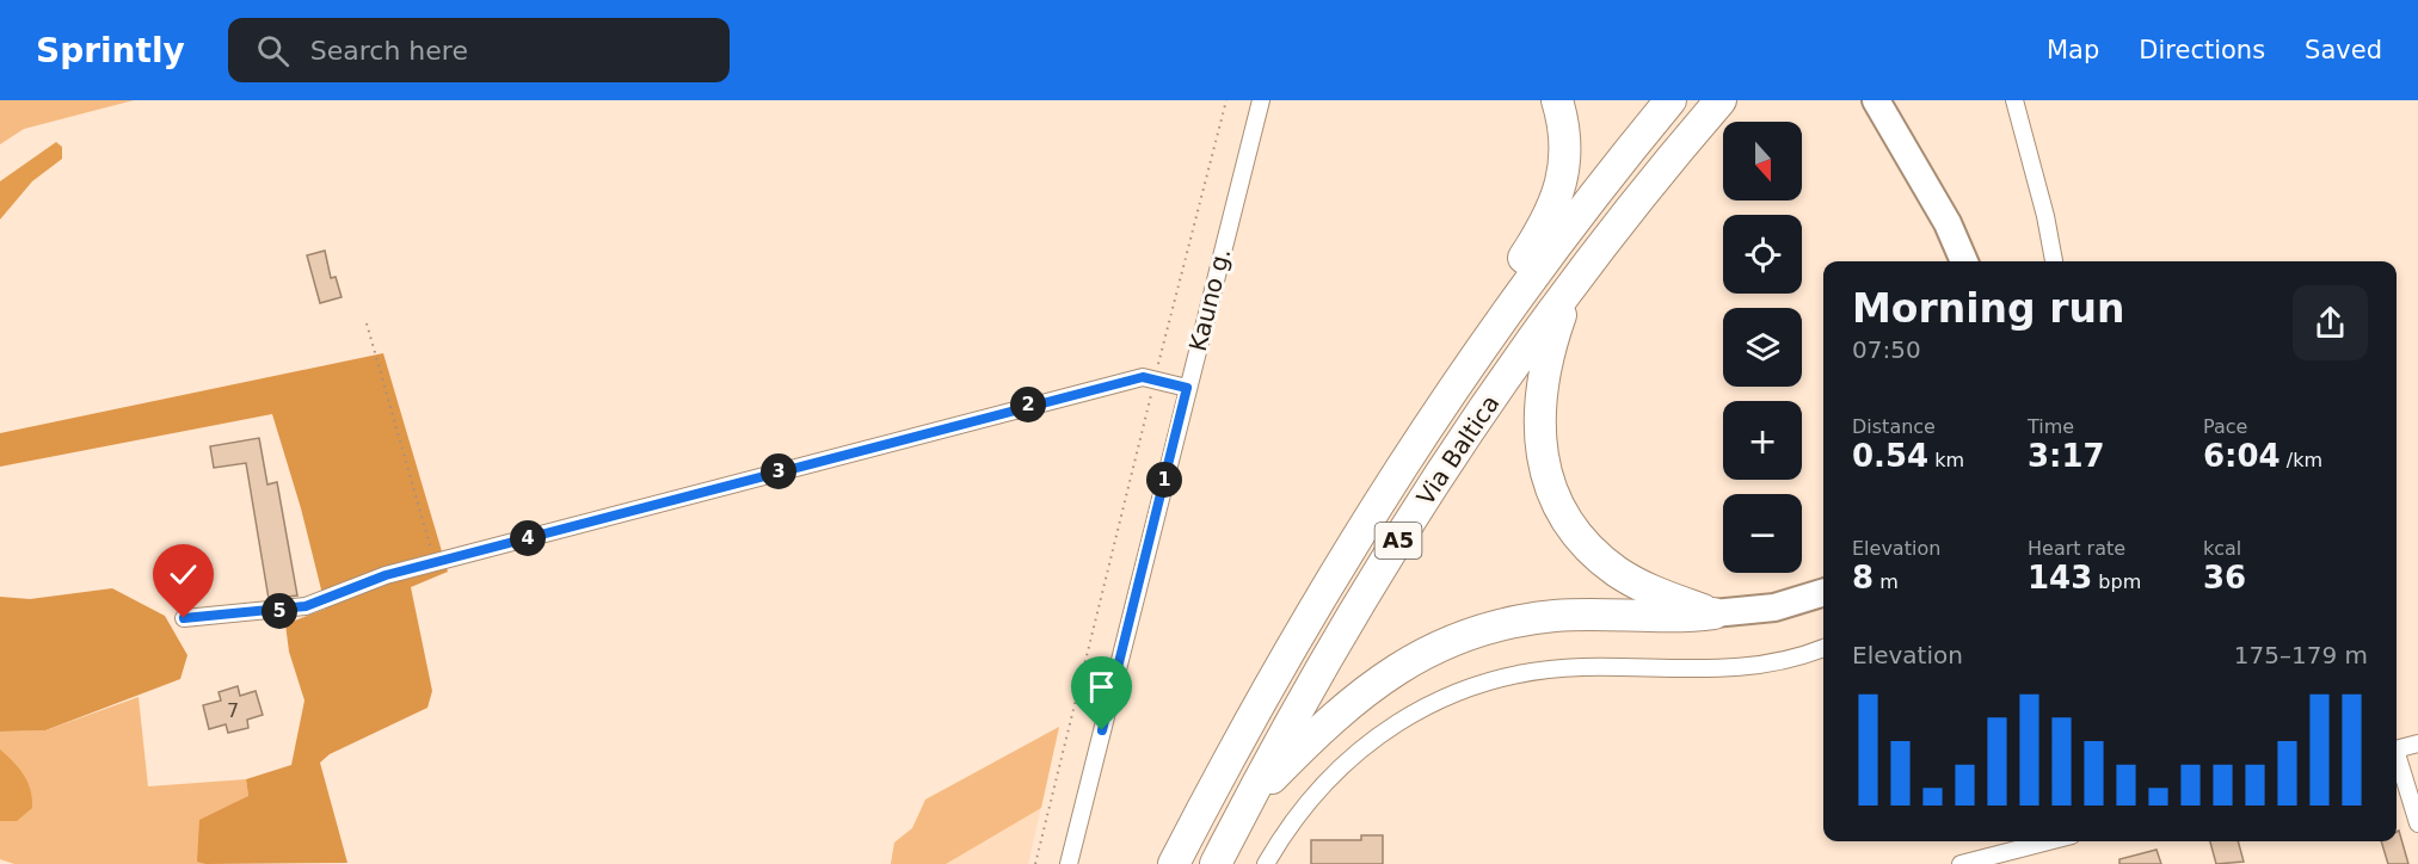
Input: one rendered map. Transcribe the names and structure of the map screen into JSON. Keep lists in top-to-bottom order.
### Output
{
  "streets": {
    "highway": ["Via Baltica", "A5"],
    "street": ["Kauno g."]
  },
  "house_numbers": ["7"],
  "north": "bottom",
  "page": {
    "header": "Sprintly",
    "search": "Search here",
    "nav": ["Map", "Directions", "Saved"],
    "map_buttons": ["+", "−"],
    "heading": ["Morning run", "07:50"],
    "stats": [
      ["Distance", "0.54 km"],
      ["Time", "3:17"],
      ["Pace", "6:04 /km"],
      ["Elevation", "8 m"],
      ["Heart rate", "143 bpm"],
      ["kcal", "36"]
    ],
    "pins": [
      "2",
      "3",
      "1",
      "4",
      "5"
    ],
    "chart": ["Elevation", "175–179 m"]
  }
}
